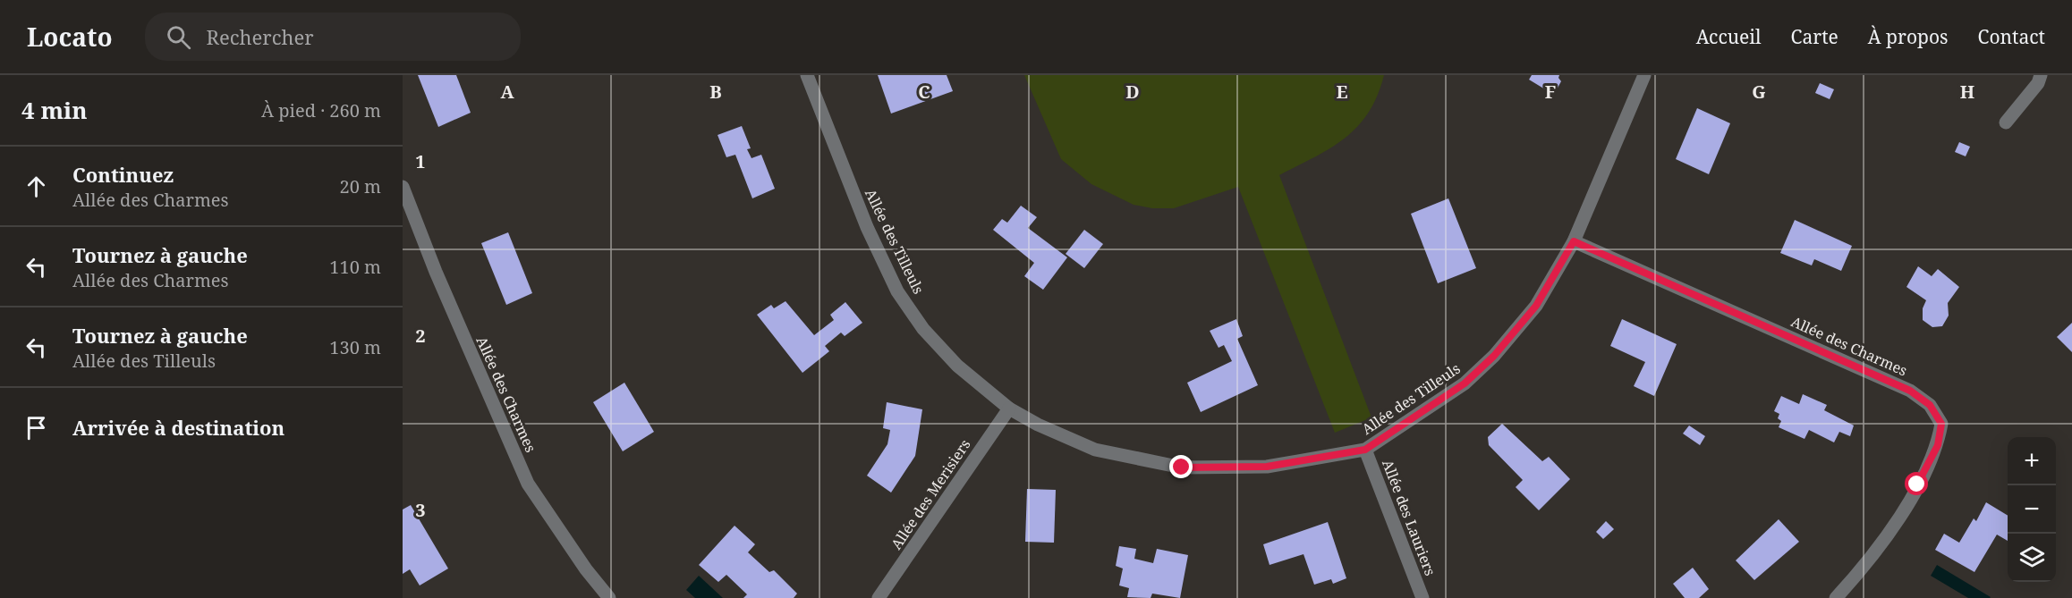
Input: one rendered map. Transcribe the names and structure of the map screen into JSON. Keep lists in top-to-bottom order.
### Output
{
  "streets": {
    "street": [
      "Allée des Tilleuls",
      "Allée des Charmes",
      "Allée des Merisiers",
      "Allée des Lauriers"
    ]
  },
  "crossings": [
    ["Allée des Tilleuls", "Allée des Charmes"],
    ["Allée des Tilleuls", "Allée des Merisiers"],
    ["Allée des Tilleuls", "Allée des Lauriers"]
  ],
  "page": {
    "header": "Locato",
    "search": "Rechercher",
    "nav": [
      "Accueil",
      "Carte",
      "À propos",
      "Contact"
    ],
    "heading": ["4 min", "À pied · 260 m"],
    "list": [
      ["Continuez", "Allée des Charmes", "20 m"],
      ["Tournez à gauche", "Allée des Charmes", "110 m"],
      ["Tournez à gauche", "Allée des Tilleuls", "130 m"],
      "Arrivée à destination"
    ],
    "map_buttons": ["+", "−"]
  },
  "grid": {
    "columns": [
      "A",
      "B",
      "C",
      "D",
      "E",
      "F",
      "G",
      "H"
    ],
    "rows": ["1", "2", "3"]
  }
}
